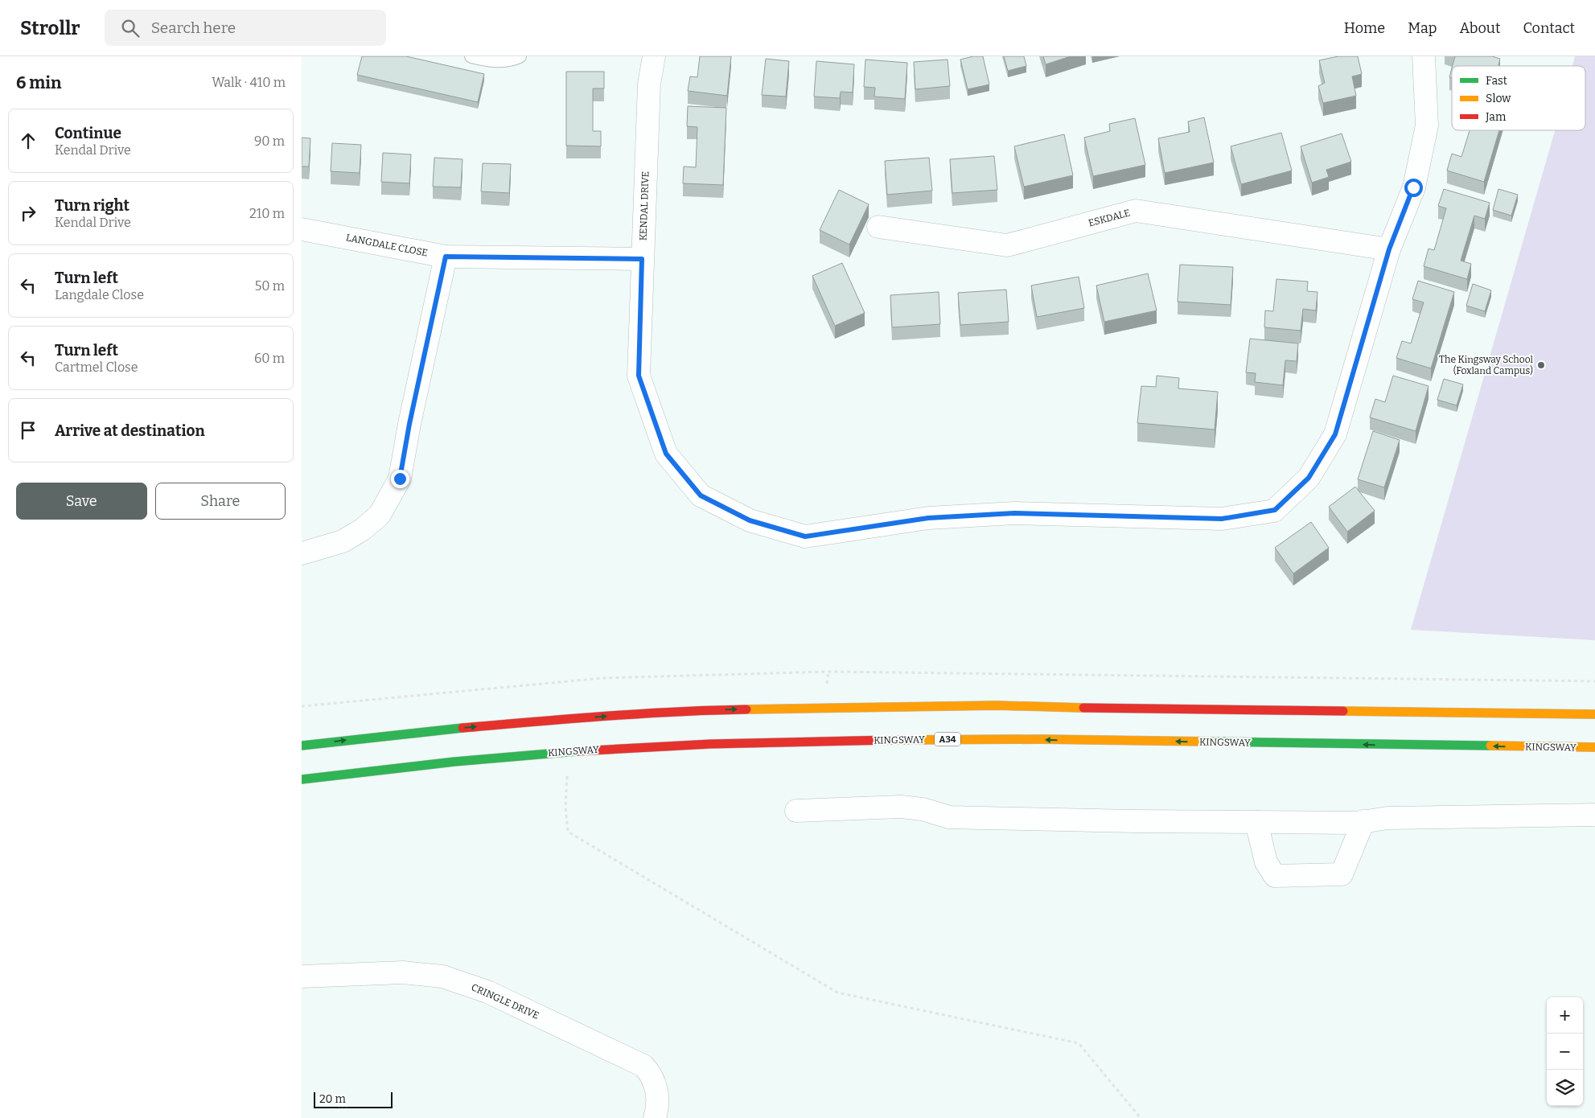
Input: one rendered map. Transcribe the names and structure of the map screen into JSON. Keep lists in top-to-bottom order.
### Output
{
  "streets": {
    "highway": ["A34", "KINGSWAY"],
    "street": [
      "KENDAL DRIVE",
      "ESKDALE",
      "LANGDALE CLOSE",
      "CRINGLE DRIVE"
    ]
  },
  "crossings": [
    ["KENDAL DRIVE", "ESKDALE"],
    ["KENDAL DRIVE", "LANGDALE CLOSE"]
  ],
  "places": ["The Kingsway School (Foxland Campus)"],
  "legend": ["Fast", "Slow", "Jam"],
  "scale_bar": "20 m",
  "page": {
    "header": "Strollr",
    "search": "Search here",
    "nav": [
      "Home",
      "Map",
      "About",
      "Contact"
    ],
    "heading": ["6 min", "Walk · 410 m"],
    "list": [
      ["Continue", "Kendal Drive", "90 m"],
      ["Turn right", "Kendal Drive", "210 m"],
      ["Turn left", "Langdale Close", "50 m"],
      ["Turn left", "Cartmel Close", "60 m"],
      "Arrive at destination"
    ],
    "buttons": ["Save", "Share"],
    "map_buttons": ["+", "−"],
    "scale": "20 m"
  }
}
